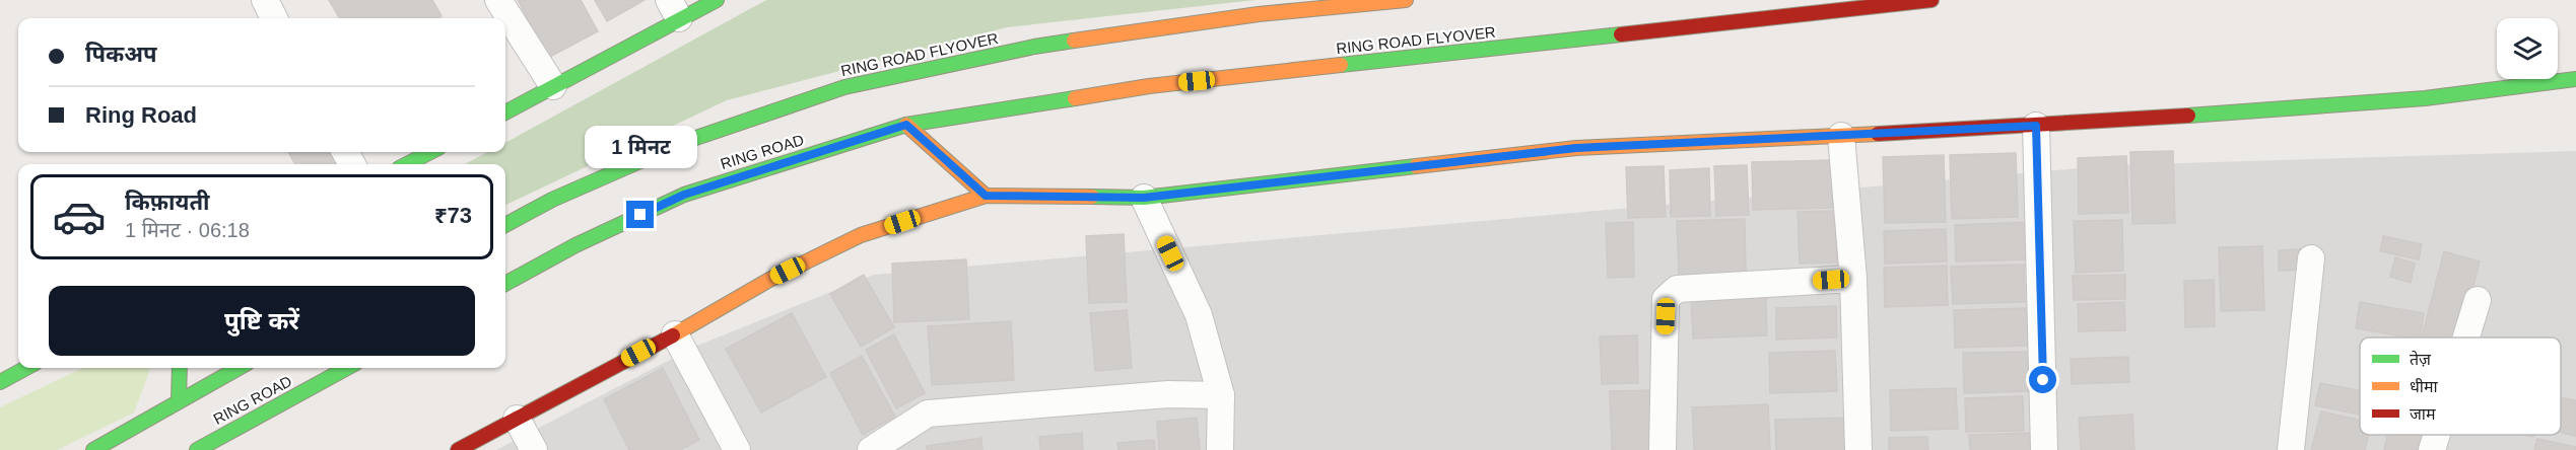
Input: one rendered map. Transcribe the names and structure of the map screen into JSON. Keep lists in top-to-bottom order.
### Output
{
  "streets": {
    "main road": ["RING ROAD FLYOVER", "RING ROAD"]
  },
  "crossings": [
    ["RING ROAD FLYOVER", "RING ROAD"]
  ],
  "legend": ["तेज़", "धीमा", "जाम"],
  "page": {
    "banner": ["पिकअप", "Ring Road"],
    "bubble": "1 मिनट",
    "list": [
      {
        "name": "किफ़ायती",
        "note": "1 मिनट · 06:18",
        "value": "₹73"
      }
    ],
    "buttons": "पुष्टि करें"
  }
}
